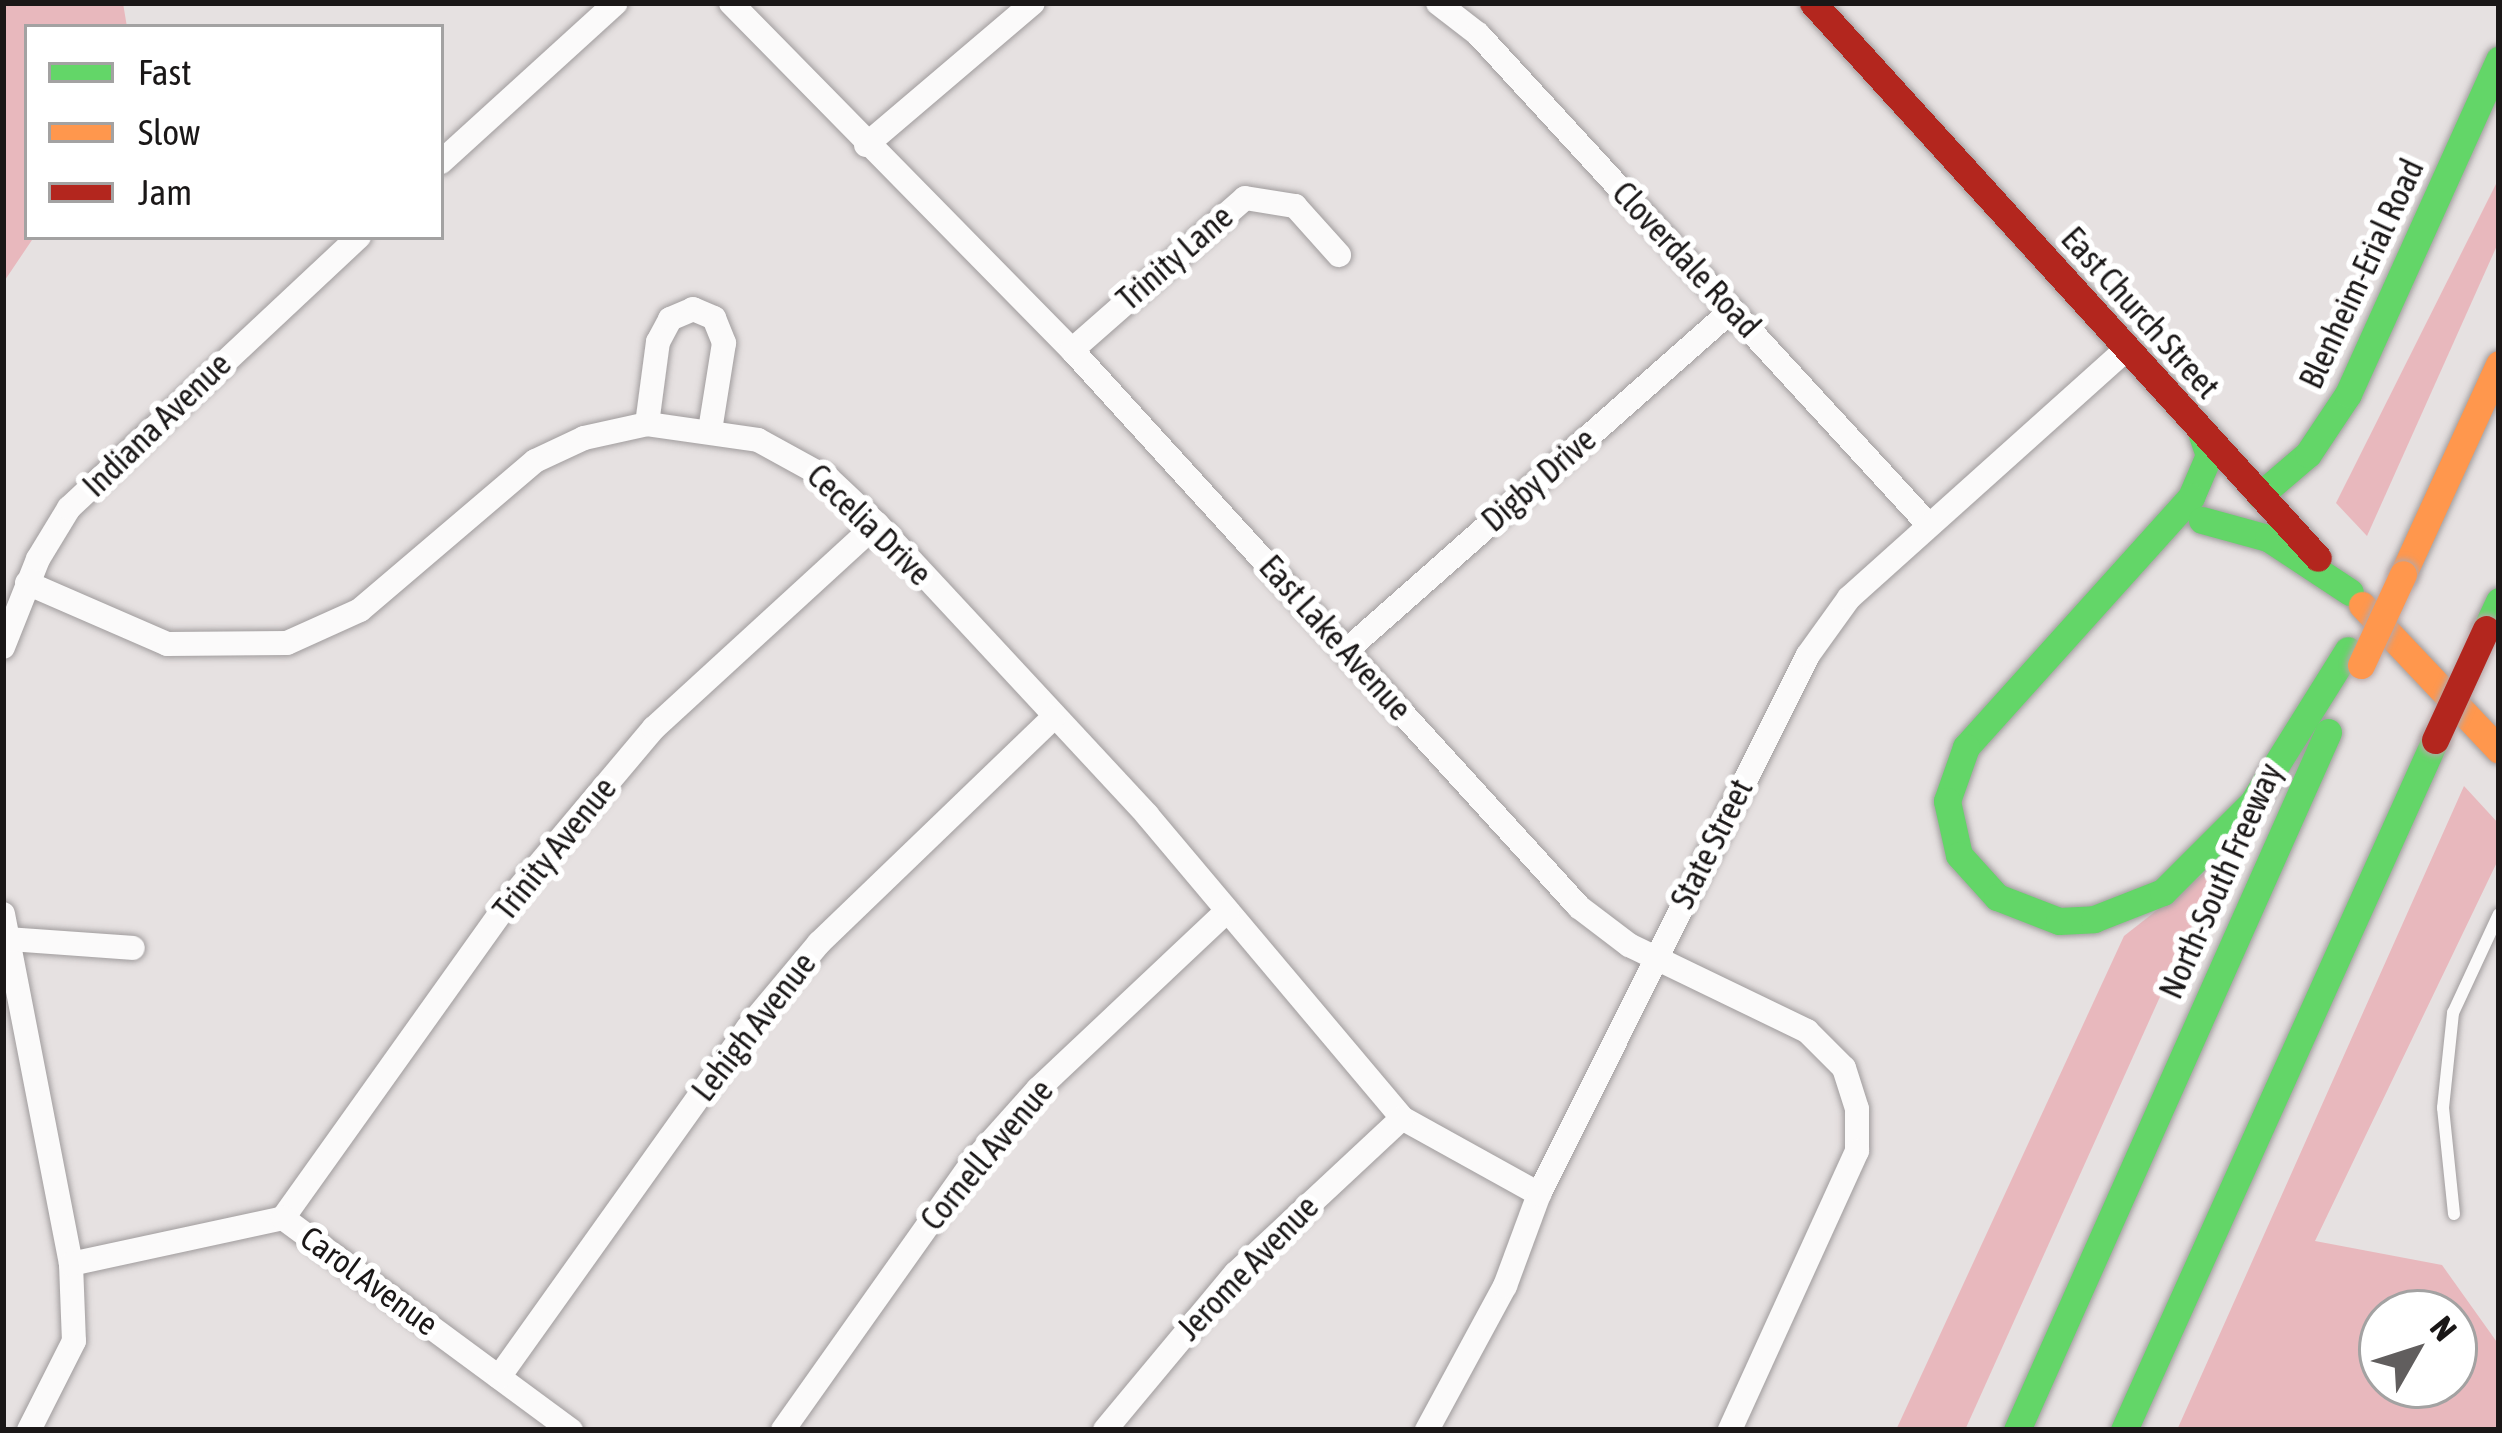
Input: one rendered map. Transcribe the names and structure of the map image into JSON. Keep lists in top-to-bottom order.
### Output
{
  "streets": {
    "main road": ["Blenheim-Erial Road", "East Church Street", "North-South Freeway"],
    "street": [
      "Trinity Lane",
      "Cloverdale Road",
      "Indiana Avenue",
      "Digby Drive",
      "Cecelia Drive",
      "East Lake Avenue",
      "State Street",
      "Trinity Avenue",
      "Lehigh Avenue",
      "Cornell Avenue",
      "Jerome Avenue",
      "Carol Avenue"
    ]
  },
  "crossings": [
    ["Trinity Lane", "East Lake Avenue"],
    ["Cloverdale Road", "Digby Drive"],
    ["Cloverdale Road", "State Street"],
    ["Blenheim-Erial Road", "East Church Street"],
    ["East Church Street", "State Street"],
    ["Indiana Avenue", "Cecelia Drive"],
    ["Digby Drive", "East Lake Avenue"],
    ["Cecelia Drive", "State Street"],
    ["Cecelia Drive", "Trinity Avenue"],
    ["Cecelia Drive", "Lehigh Avenue"],
    ["Cecelia Drive", "Cornell Avenue"],
    ["Cecelia Drive", "Jerome Avenue"],
    ["East Lake Avenue", "State Street"],
    ["Trinity Avenue", "Carol Avenue"],
    ["Lehigh Avenue", "Carol Avenue"]
  ],
  "legend": ["Fast", "Slow", "Jam"],
  "north": "top right"
}
